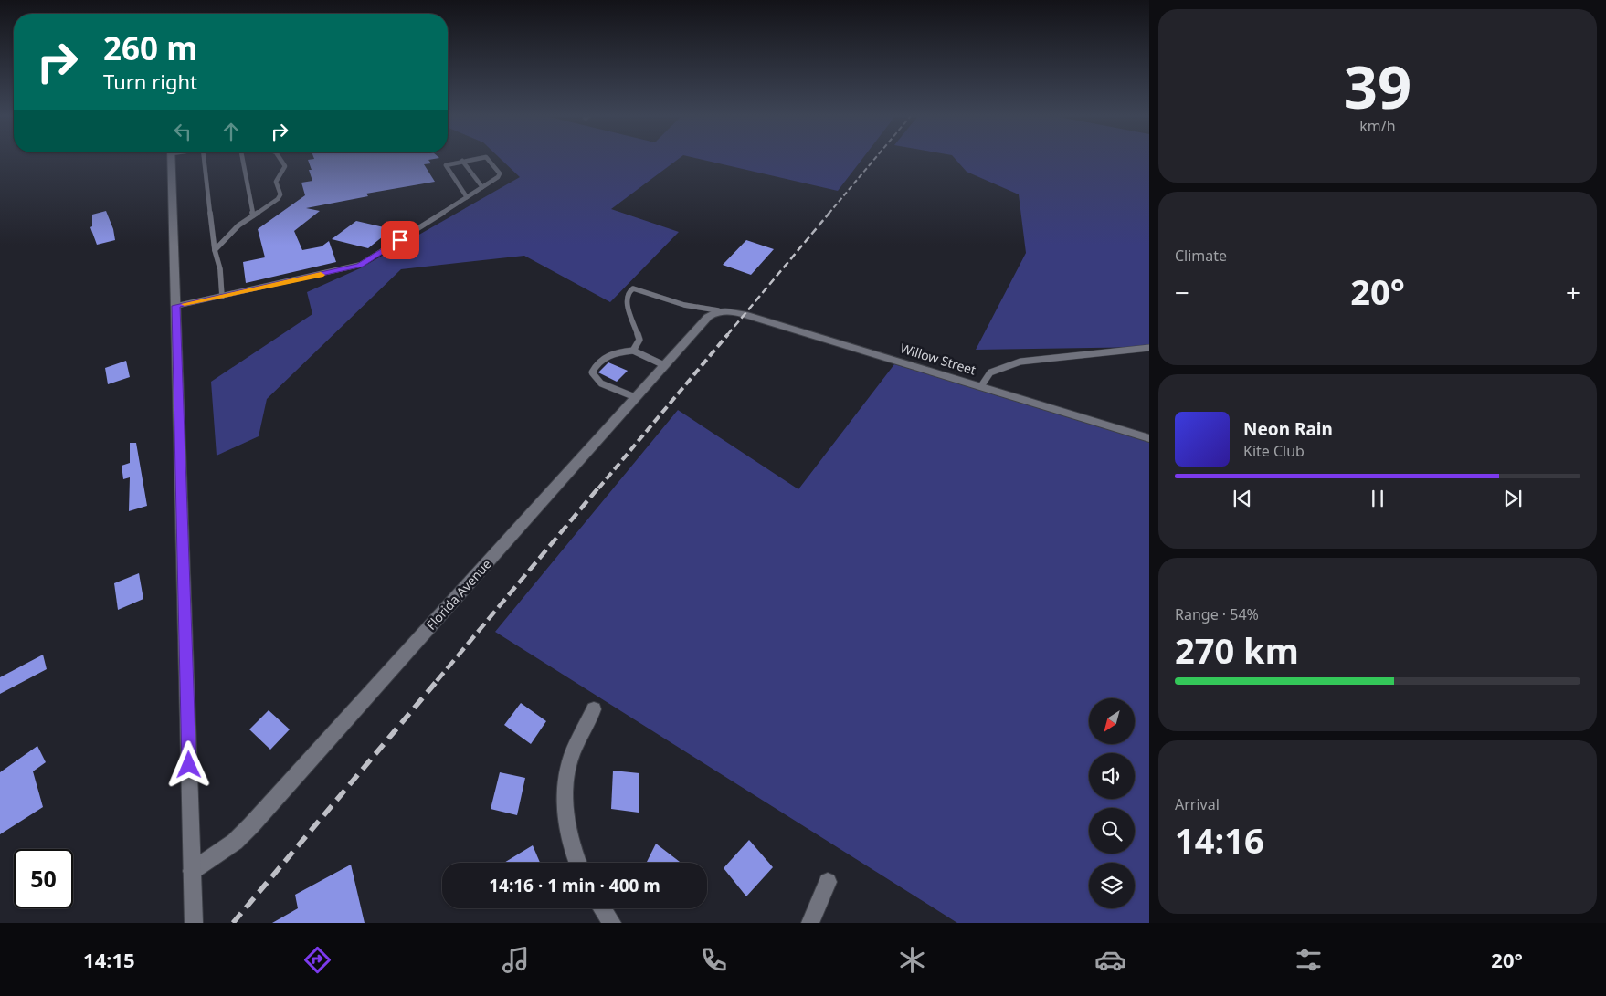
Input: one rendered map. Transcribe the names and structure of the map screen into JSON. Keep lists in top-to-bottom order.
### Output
{
  "streets": {
    "street": ["Willow Street", "Florida Avenue"]
  },
  "crossings": [
    ["Willow Street", "Florida Avenue"]
  ],
  "north": "bottom left",
  "page": {
    "tile": [
      ["39", "km/h"],
      "Climate",
      ["Range · 54%", "270 km"],
      ["Arrival", "14:16"]
    ],
    "turn": ["260 m", "Turn right"],
    "heat": ["−", "20°", "+"],
    "song": ["Neon Rain", "Kite Club"],
    "limit": "50",
    "trip": "14:16 · 1 min · 400 m",
    "tabs": ["14:15", "20°"]
  }
}
